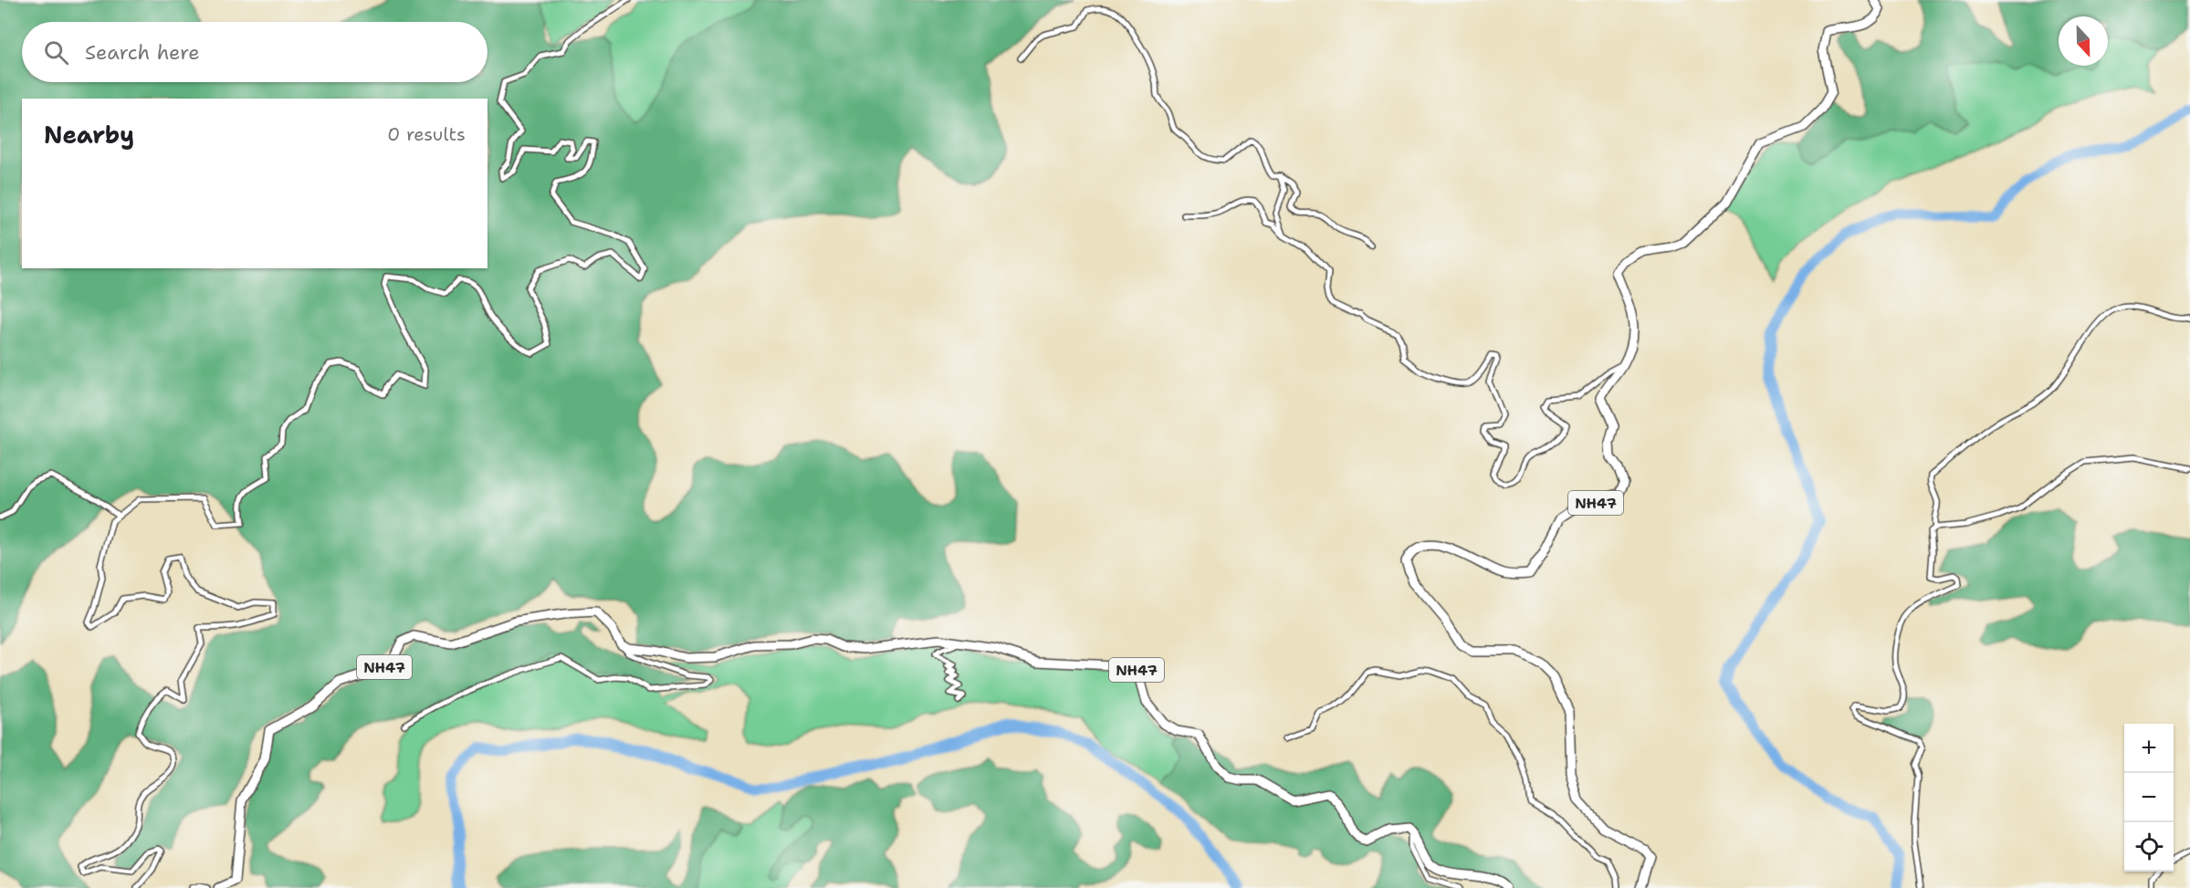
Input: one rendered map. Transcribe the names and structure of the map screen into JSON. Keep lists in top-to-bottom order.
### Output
{
  "streets": {
    "highway": ["NH47"]
  },
  "north": "bottom",
  "page": {
    "search": "Search here",
    "heading": ["Nearby", "0 results"],
    "map_buttons": ["+", "−"]
  }
}
